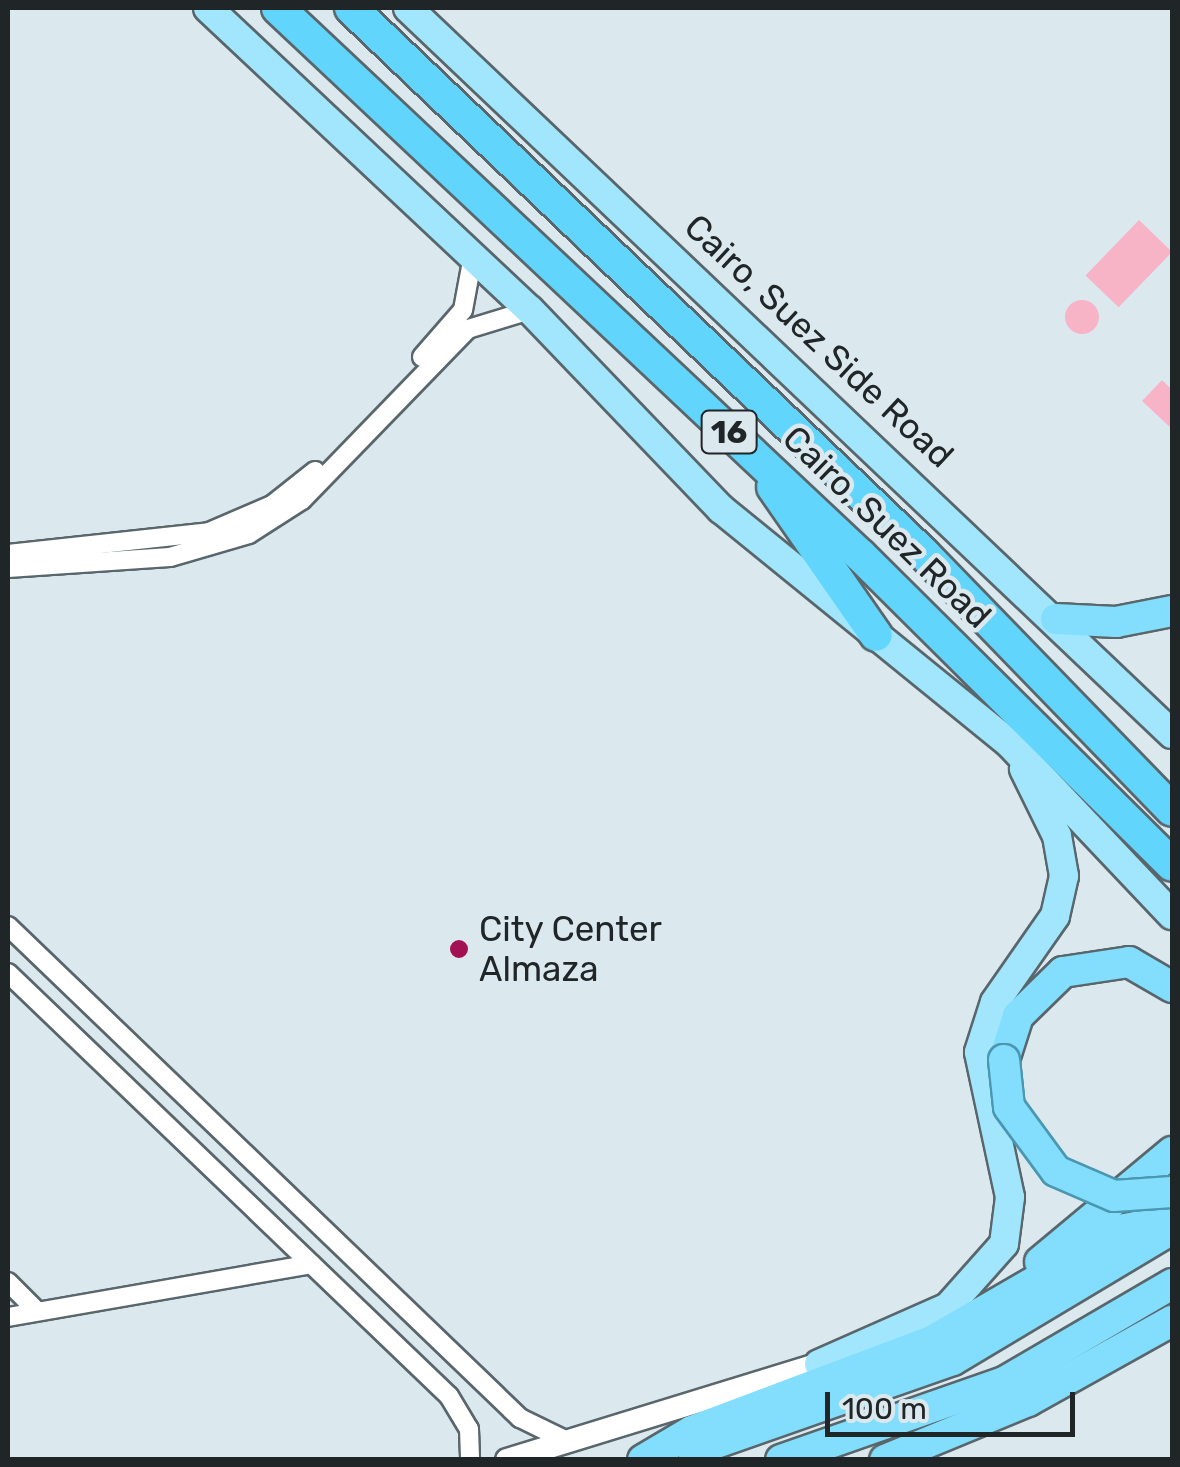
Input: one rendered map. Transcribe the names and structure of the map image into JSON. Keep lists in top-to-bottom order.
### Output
{
  "streets": {
    "highway": ["16", "Cairo, Suez Road"],
    "main road": ["Cairo, Suez Side Road"]
  },
  "places": ["City Center Almaza"],
  "scale_bar": "100 m"
}
